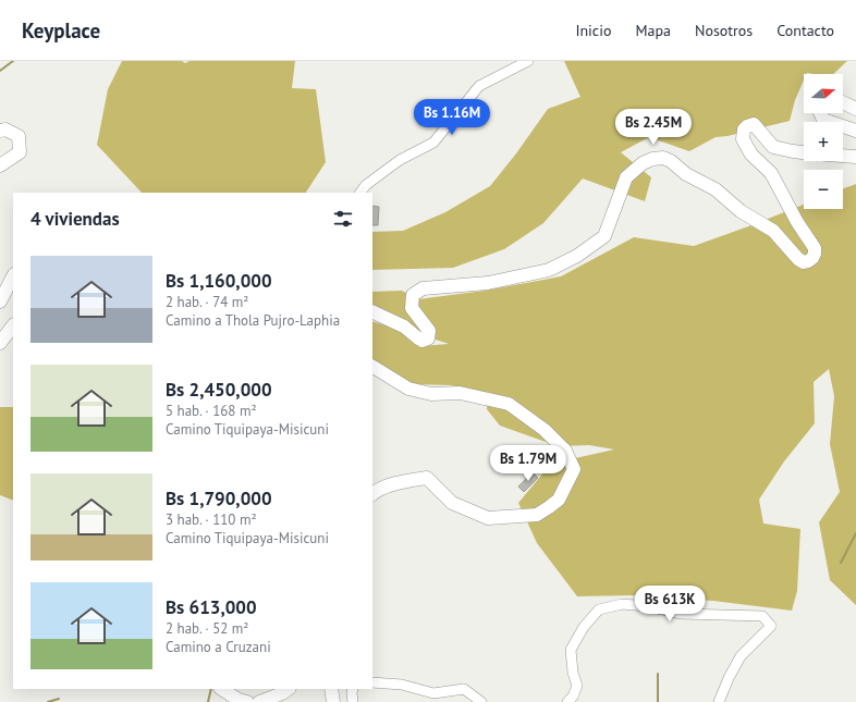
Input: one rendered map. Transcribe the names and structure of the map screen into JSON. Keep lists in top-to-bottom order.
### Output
{
  "north": "right",
  "page": {
    "header": "Keyplace",
    "nav": [
      "Inicio",
      "Mapa",
      "Nosotros",
      "Contacto"
    ],
    "map_buttons": ["+", "−"],
    "price": [
      "Bs 1.16M",
      "Bs 2.45M",
      "Bs 1.79M",
      "Bs 613K"
    ],
    "heading": "4 viviendas",
    "list": [
      {
        "name": "Bs 1,160,000",
        "note": "2 hab. · 74 m² · Camino a Thola Pujro-Laphia"
      },
      {
        "name": "Bs 2,450,000",
        "note": "5 hab. · 168 m² · Camino Tiquipaya-Misicuni"
      },
      {
        "name": "Bs 1,790,000",
        "note": "3 hab. · 110 m² · Camino Tiquipaya-Misicuni"
      },
      {
        "name": "Bs 613,000",
        "note": "2 hab. · 52 m² · Camino a Cruzani"
      }
    ]
  }
}
